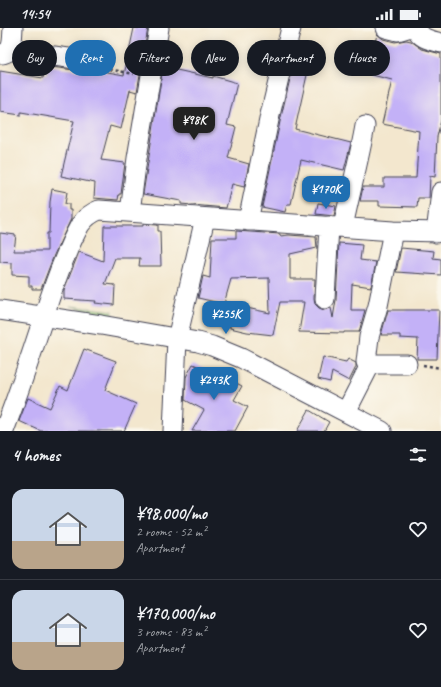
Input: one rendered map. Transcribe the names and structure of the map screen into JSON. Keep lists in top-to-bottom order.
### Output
{
  "page": {
    "status": "14:54",
    "chip": [
      "Buy",
      "Rent",
      "Filters",
      "New",
      "Apartment",
      "House"
    ],
    "price": [
      "¥98K",
      "¥170K",
      "¥255K",
      "¥243K"
    ],
    "heading": "4 homes",
    "list": [
      {
        "name": "¥98,000/mo",
        "note": "2 rooms · 52 m² · Apartment"
      },
      {
        "name": "¥170,000/mo",
        "note": "3 rooms · 83 m² · Apartment"
      }
    ]
  }
}
